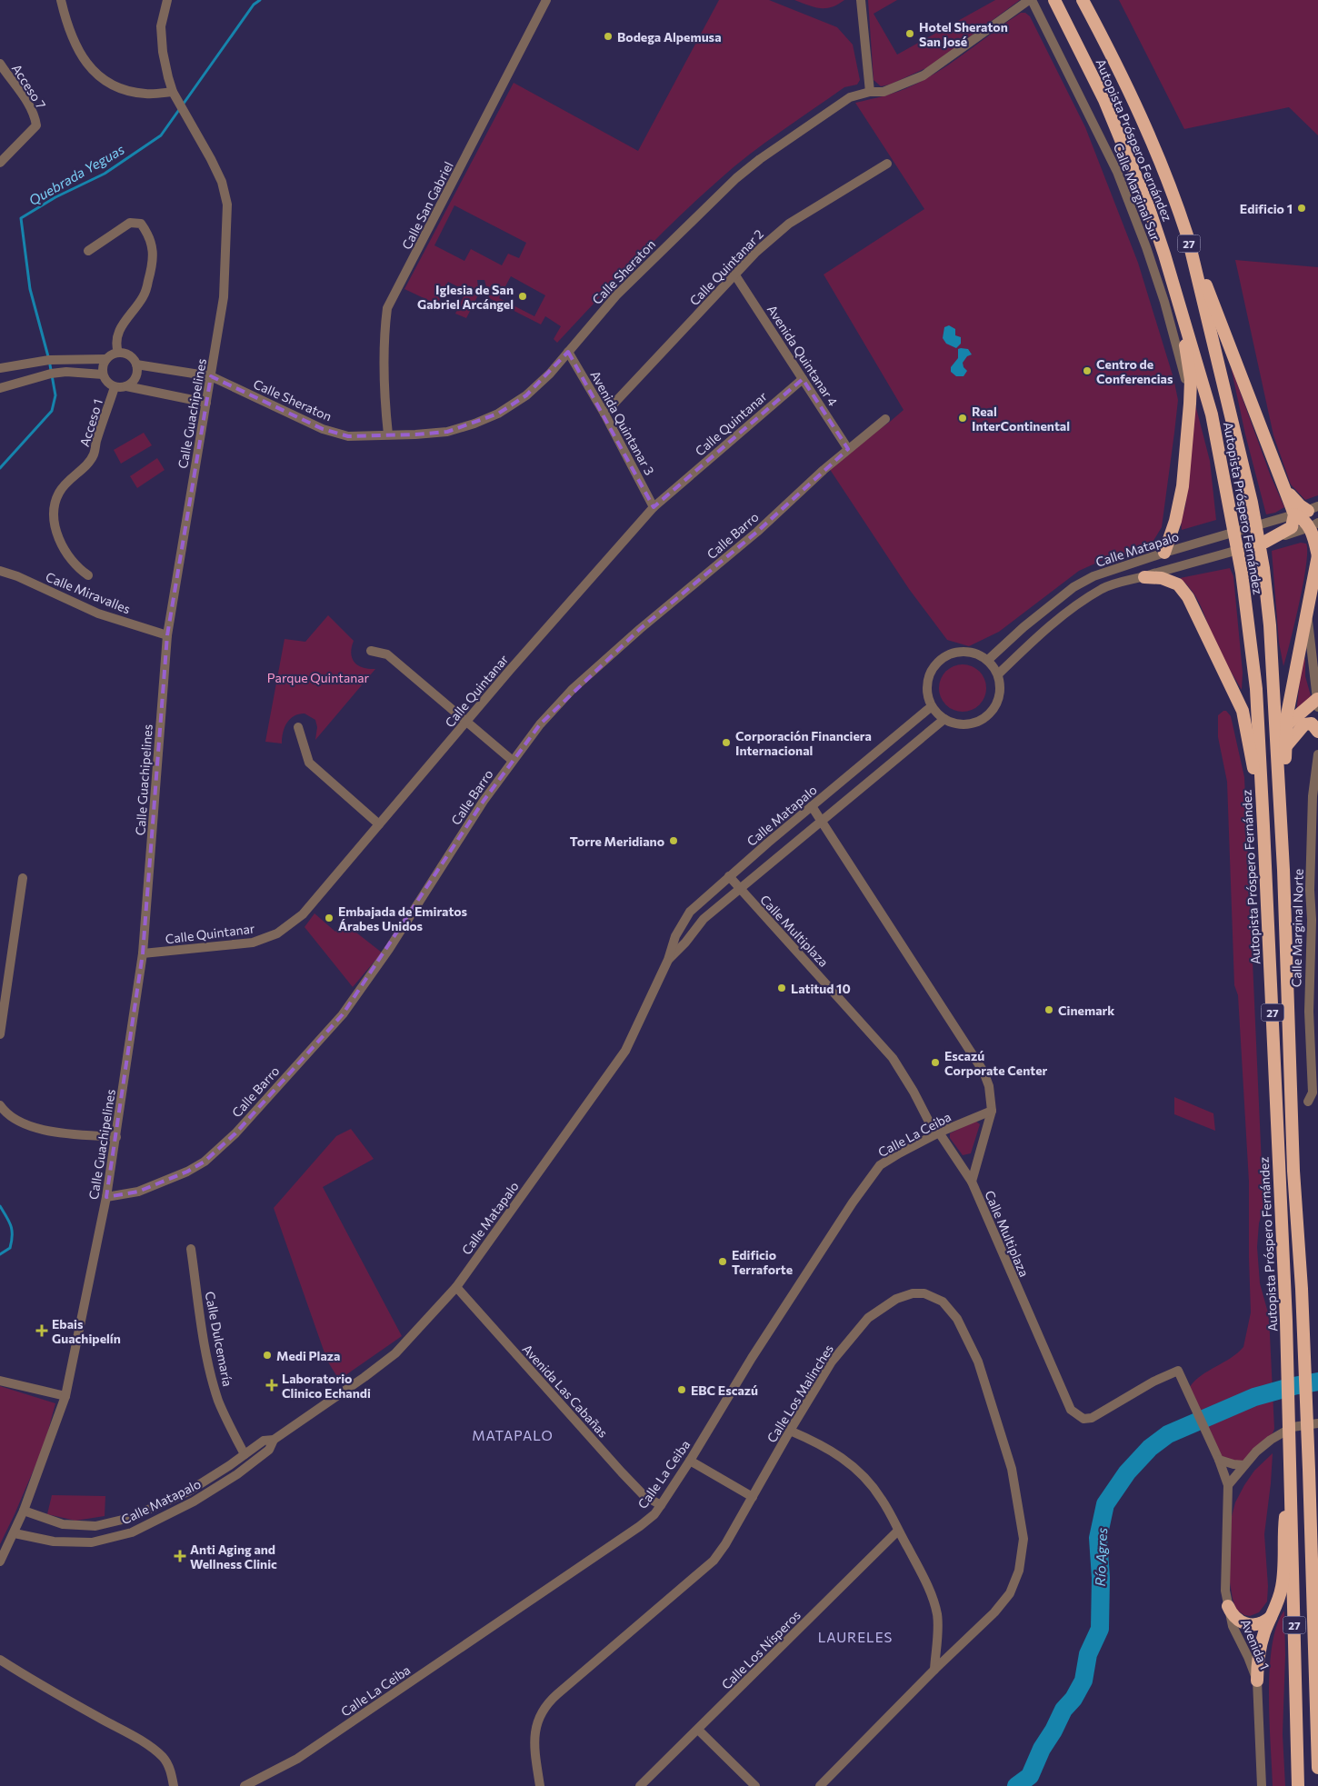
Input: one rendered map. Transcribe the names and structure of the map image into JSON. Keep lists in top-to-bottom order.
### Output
{
  "streets": {
    "highway": ["Autopista Próspero Fernández", "27"],
    "street": [
      "Acceso 7",
      "Calle Marginal Sur",
      "Calle San Gabriel",
      "Calle Quintanar 2",
      "Calle Sheraton",
      "Avenida Quintanar 4",
      "Calle Guachipelines",
      "Acceso 1",
      "Avenida Quintanar 3",
      "Calle Quintanar",
      "Calle Barro",
      "Calle Matapalo",
      "Calle Miravalles",
      "Calle Marginal Norte",
      "Calle Multiplaza",
      "Calle La Ceiba",
      "Calle Dulcemaría",
      "Avenida Las Cabañas",
      "Calle Los Malinches",
      "Avenida 1",
      "Calle Los Nísperos"
    ]
  },
  "crossings": [
    ["Calle Marginal Sur", "Calle Sheraton"],
    ["Calle San Gabriel", "Calle Sheraton"],
    ["Calle Quintanar 2", "Avenida Quintanar 4"],
    ["Calle Quintanar 2", "Avenida Quintanar 3"],
    ["Calle Sheraton", "Calle Guachipelines"],
    ["Calle Sheraton", "Acceso 1"],
    ["Calle Sheraton", "Avenida Quintanar 3"],
    ["Avenida Quintanar 4", "Calle Quintanar"],
    ["Avenida Quintanar 4", "Calle Barro"],
    ["Calle Guachipelines", "Calle Quintanar"],
    ["Calle Guachipelines", "Calle Barro"],
    ["Calle Guachipelines", "Calle Matapalo"],
    ["Calle Guachipelines", "Calle Miravalles"],
    ["Avenida Quintanar 3", "Calle Quintanar"],
    ["Calle Matapalo", "Calle Multiplaza"],
    ["Calle Matapalo", "Calle Dulcemaría"],
    ["Calle Matapalo", "Avenida Las Cabañas"],
    ["Calle Multiplaza", "Calle La Ceiba"],
    ["Calle Multiplaza", "Avenida 1"],
    ["Calle La Ceiba", "Avenida Las Cabañas"]
  ],
  "districts": ["MATAPALO", "LAURELES"],
  "water": ["Quebrada Yeguas", "Río Agres"],
  "parks": ["Parque Quintanar"],
  "places": {
    "other": [
      "Hotel Sheraton San José",
      "Bodega Alpemusa",
      "Edificio 1",
      "Iglesia de San Gabriel Arcángel",
      "Centro de Conferencias",
      "Real InterContinental",
      "Corporación Financiera Internacional",
      "Torre Meridiano",
      "Embajada de Emiratos Árabes Unidos",
      "Latitud 10",
      "Cinemark",
      "Escazú Corporate Center",
      "Edificio Terraforte",
      "Medi Plaza",
      "EBC Escazú"
    ],
    "health": ["Ebais Guachipelín", "Laboratorio Clinico Echandi", "Anti Aging and Wellness Clinic"]
  }
}
